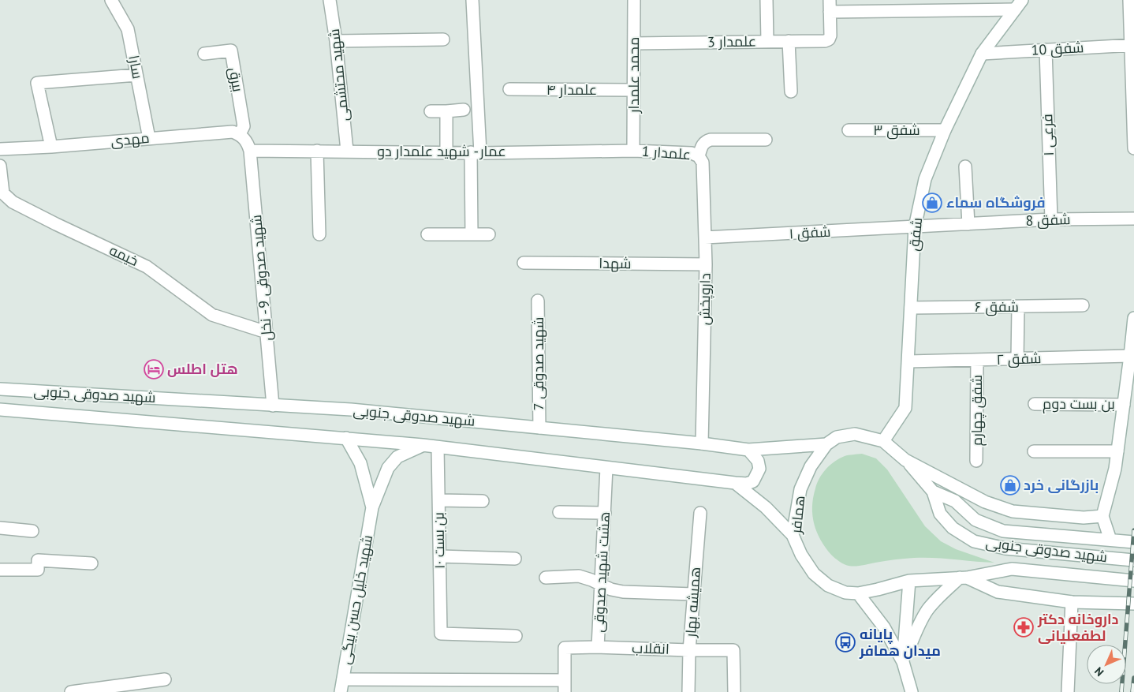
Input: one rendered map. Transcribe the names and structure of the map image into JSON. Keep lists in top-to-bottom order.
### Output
{
  "streets": {
    "street": [
      "علمدار 3",
      "شفق 10",
      "سارا",
      "شهید محتشمی",
      "محمد علمدار",
      "بیرق",
      "علمدار ۴",
      "شفق ۳",
      "فرعی ۱",
      "مهدی",
      "عمار - شهید علمدار دو",
      "علمدار 1",
      "شفق 8",
      "شفق ۱",
      "شفق",
      "خیمه",
      "شهدا",
      "شهید صدوقی 9 - نخل",
      "داروپخش",
      "شفق ۶",
      "شفق ۲",
      "شهید صدوقی 7",
      "شهید صدوقی جنوبی",
      "بن بست دوم",
      "شفق چهارم",
      "همافر",
      "بن بست ۱۰",
      "هشت شهید صدوقی",
      "شهید خلیل حسن بیگی",
      "همیشه بهار",
      "انقلاب"
    ]
  },
  "crossings": [
    ["علمدار 3", "محمد علمدار"],
    ["شفق 10", "فرعی ۱"],
    ["شفق 10", "شفق"],
    ["سارا", "مهدی"],
    ["شهید محتشمی", "عمار - شهید علمدار دو"],
    ["محمد علمدار", "علمدار ۴"],
    ["محمد علمدار", "عمار - شهید علمدار دو"],
    ["محمد علمدار", "علمدار 1"],
    ["بیرق", "مهدی"],
    ["شفق ۳", "شفق"],
    ["فرعی ۱", "شفق 8"],
    ["عمار - شهید علمدار دو", "علمدار 1"],
    ["عمار - شهید علمدار دو", "شهید صدوقی 9 - نخل"],
    ["علمدار 1", "داروپخش"],
    ["شفق 8", "شفق ۱"],
    ["شفق 8", "شفق"],
    ["شفق ۱", "شفق"],
    ["شفق ۱", "داروپخش"],
    ["شفق", "شفق ۶"],
    ["شفق", "شفق ۲"],
    ["شفق", "همافر"],
    ["خیمه", "شهید صدوقی 9 - نخل"],
    ["شهدا", "داروپخش"],
    ["شهید صدوقی 9 - نخل", "شهید صدوقی جنوبی"],
    ["داروپخش", "شهید صدوقی جنوبی"],
    ["شفق ۲", "شفق چهارم"],
    ["شهید صدوقی 7", "شهید صدوقی جنوبی"],
    ["شهید صدوقی جنوبی", "همافر"],
    ["شهید صدوقی جنوبی", "بن بست ۱۰"],
    ["شهید صدوقی جنوبی", "هشت شهید صدوقی"],
    ["هشت شهید صدوقی", "انقلاب"],
    ["همیشه بهار", "انقلاب"]
  ],
  "places": {
    "shop": ["فروشگاه سماء", "بازرگانی خرد"],
    "hotel": ["هتل اطلس"],
    "pharmacy": ["داروخانه دکتر لطفعلیانی"],
    "bus stop": ["پایانه میدان همافر"]
  },
  "north": "bottom left"
}
